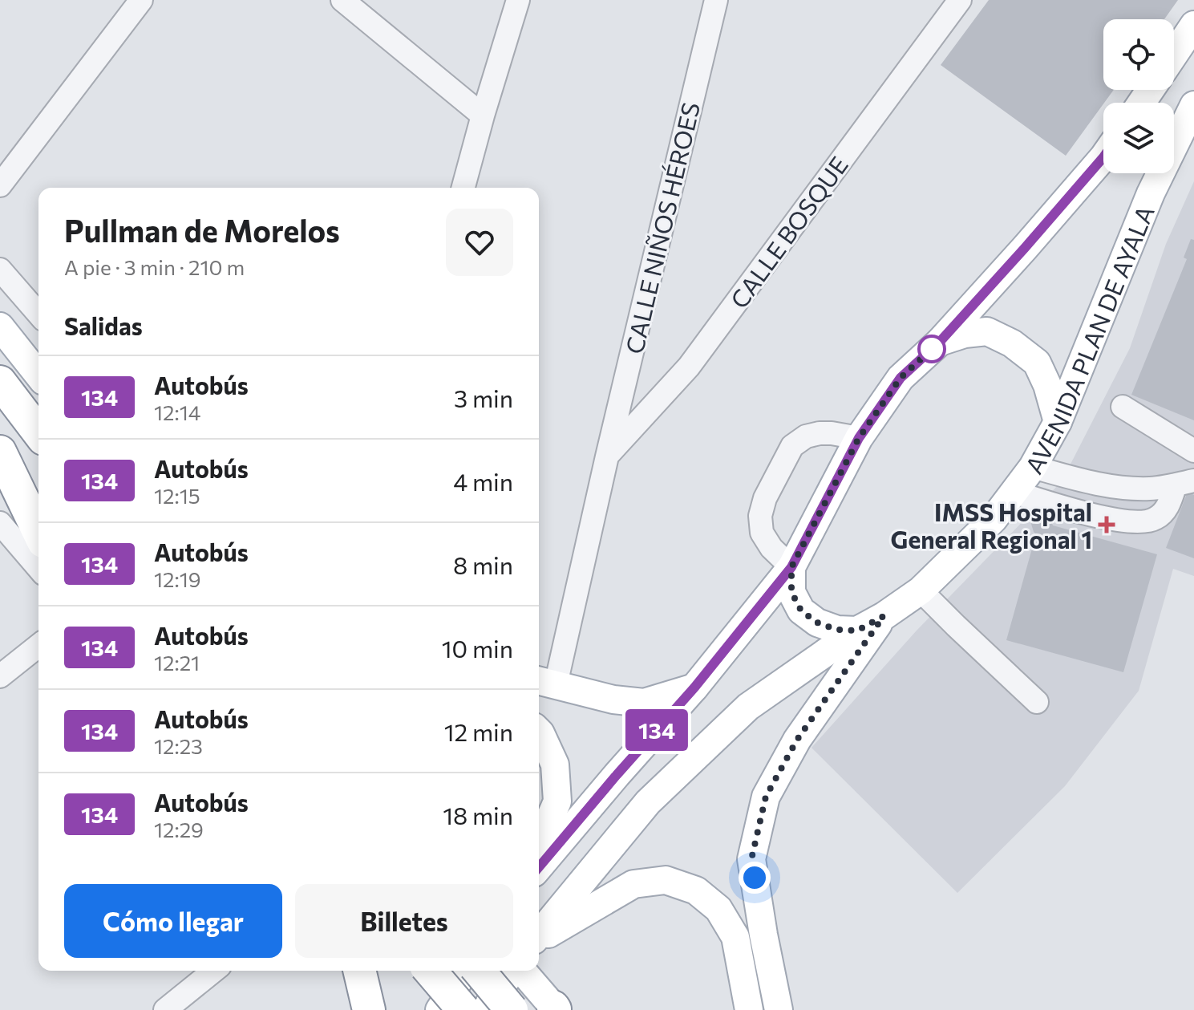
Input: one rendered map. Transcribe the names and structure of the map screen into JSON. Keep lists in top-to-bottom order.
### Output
{
  "streets": {
    "main road": ["AVENIDA PLAN DE AYALA"],
    "street": ["CALLE NIÑOS HÉROES", "CALLE BOSQUE"]
  },
  "crossings": [
    ["CALLE NIÑOS HÉROES", "CALLE BOSQUE"]
  ],
  "places": {
    "health": ["IMSS Hospital General Regional 1"]
  },
  "lines": ["bus line 134"],
  "page": {
    "on_map": "134",
    "heading": [
      ["Pullman de Morelos", "A pie · 3 min · 210 m"],
      "Salidas"
    ],
    "list": [
      {
        "mark": "134",
        "name": "Autobús",
        "note": "12:14",
        "value": "3 min"
      },
      {
        "mark": "134",
        "name": "Autobús",
        "note": "12:15",
        "value": "4 min"
      },
      {
        "mark": "134",
        "name": "Autobús",
        "note": "12:19",
        "value": "8 min"
      },
      {
        "mark": "134",
        "name": "Autobús",
        "note": "12:21",
        "value": "10 min"
      },
      {
        "mark": "134",
        "name": "Autobús",
        "note": "12:23",
        "value": "12 min"
      },
      {
        "mark": "134",
        "name": "Autobús",
        "note": "12:29",
        "value": "18 min"
      }
    ],
    "buttons": ["Cómo llegar", "Billetes"]
  }
}
